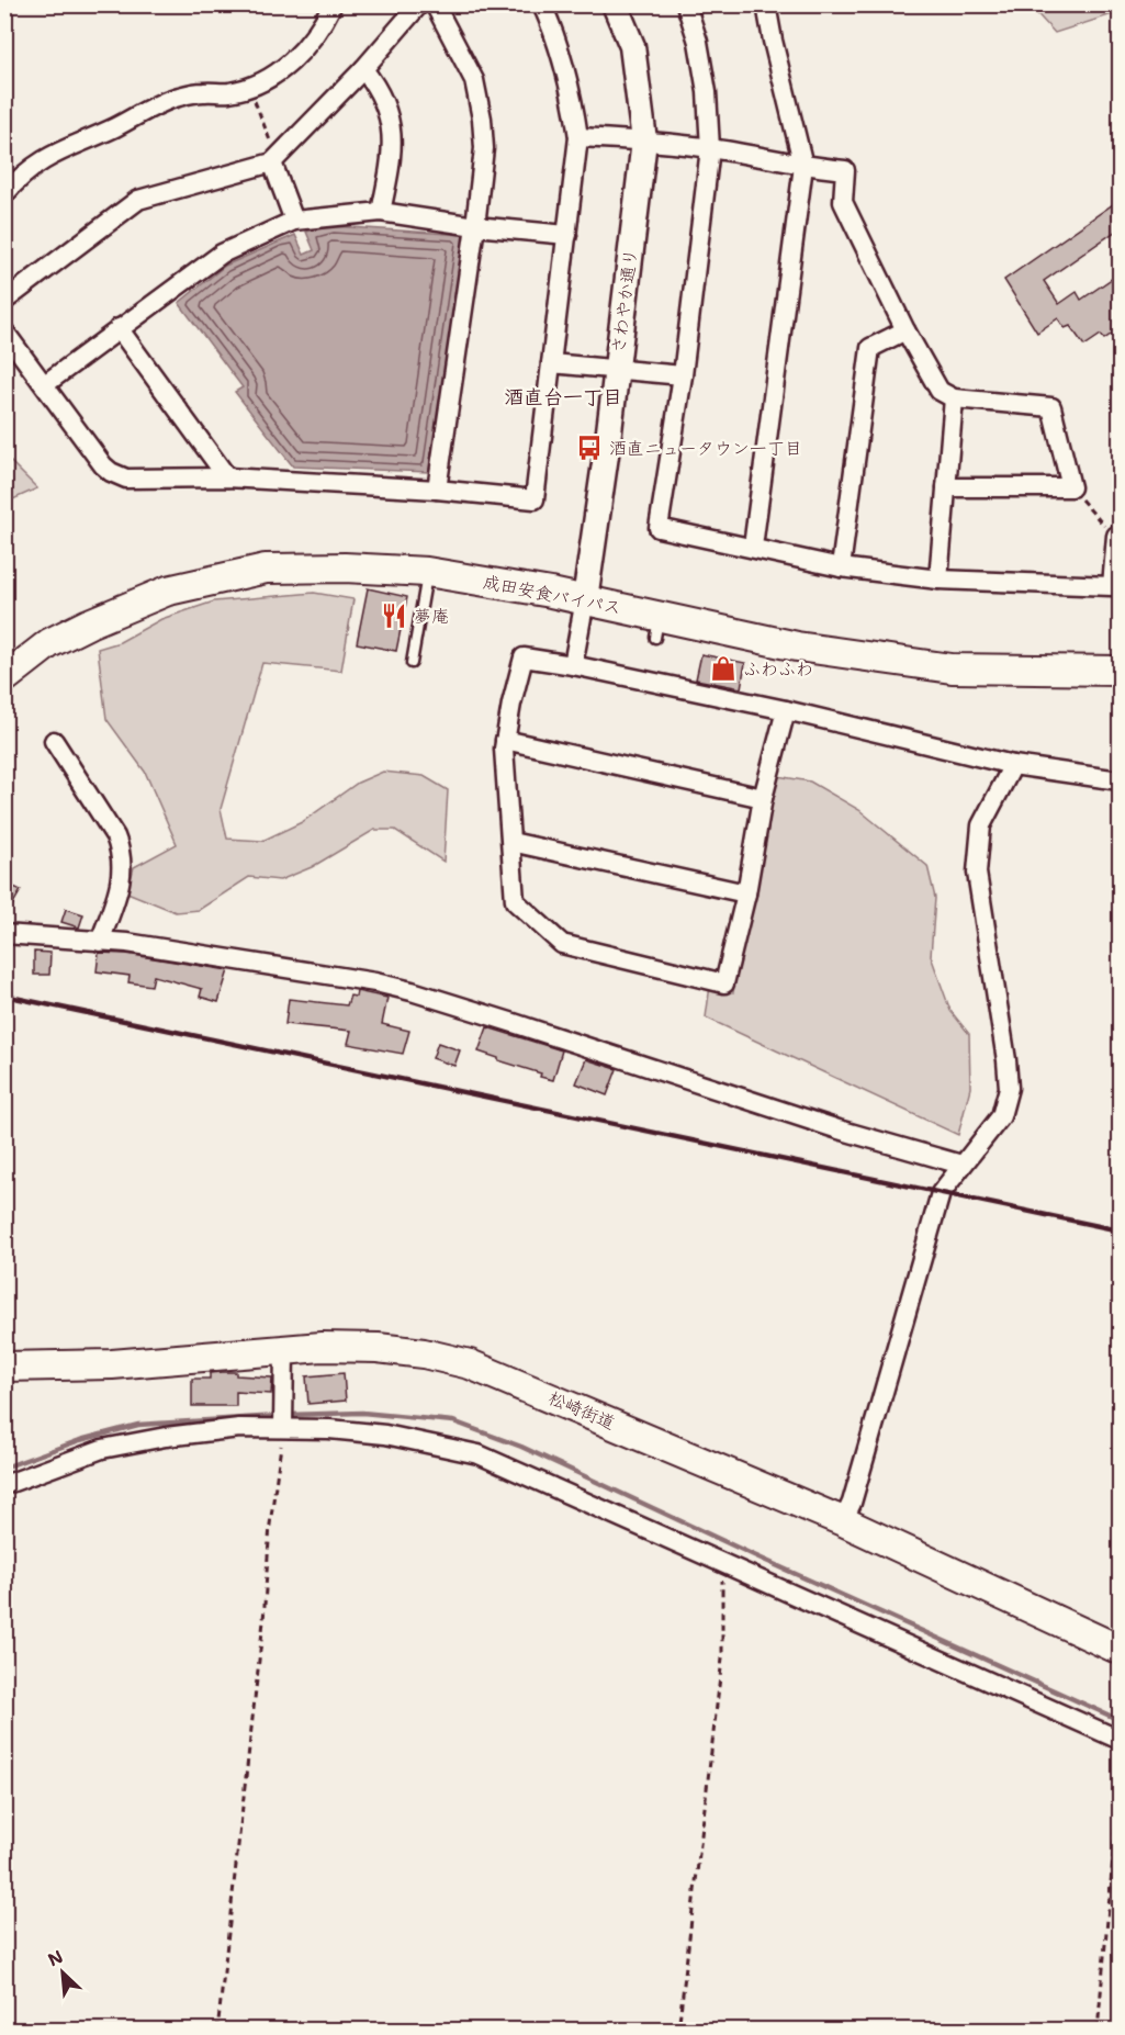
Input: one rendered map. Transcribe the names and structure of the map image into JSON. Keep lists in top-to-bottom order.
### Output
{
  "streets": {
    "main road": ["成田安食バイパス", "松崎街道"],
    "street": ["さわやか通り"]
  },
  "crossings": [
    ["さわやか通り", "成田安食バイパス"]
  ],
  "districts": ["酒直台一丁目"],
  "places": {
    "bus stop": ["酒直ニュータウン一丁目"],
    "restaurant": ["夢庵"],
    "shop": ["ふわふわ"]
  },
  "north": "top left"
}
